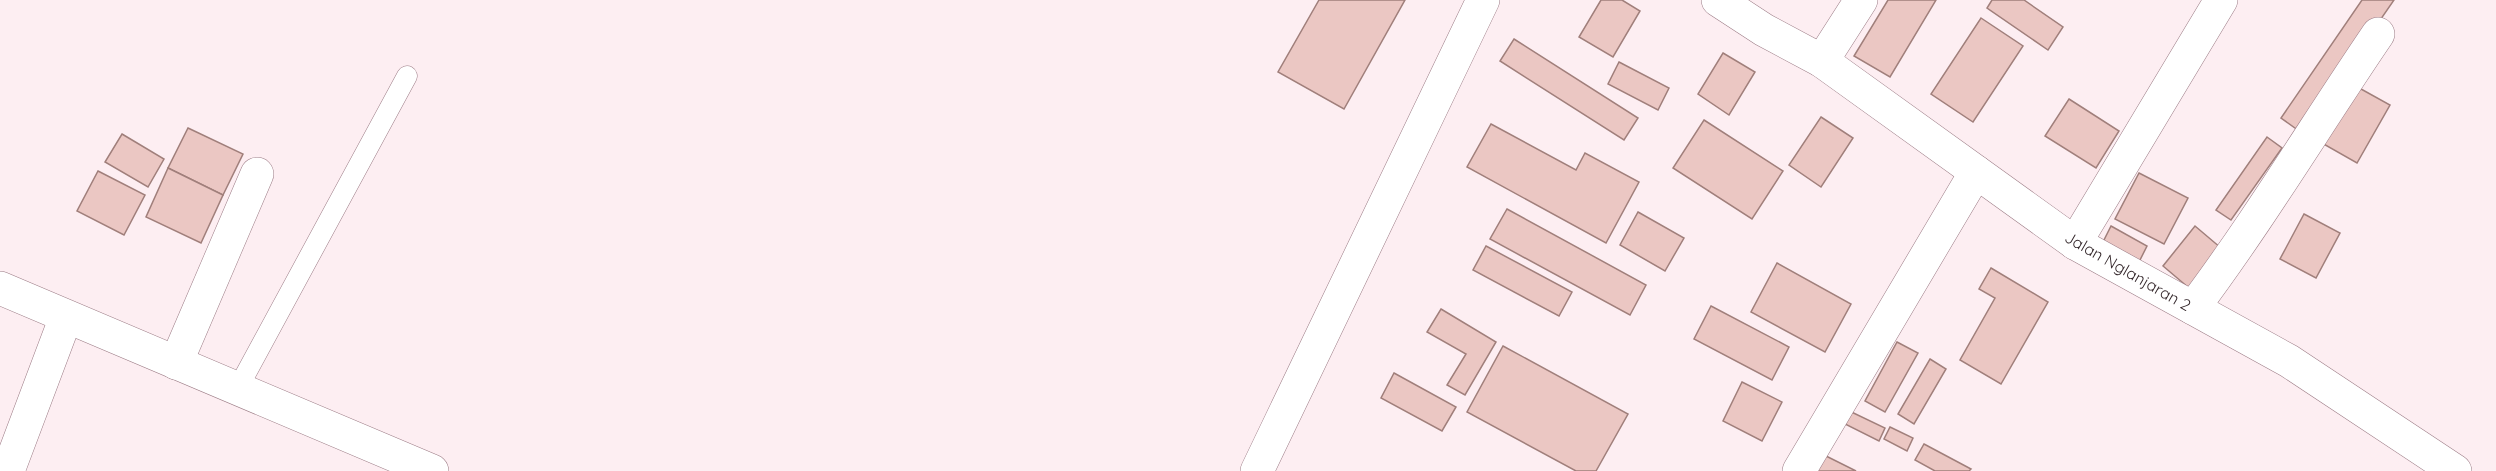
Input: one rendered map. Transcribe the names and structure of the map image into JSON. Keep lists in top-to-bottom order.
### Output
{
  "streets": {
    "street": ["Jalan Nglanjaran 2"]
  }
}
